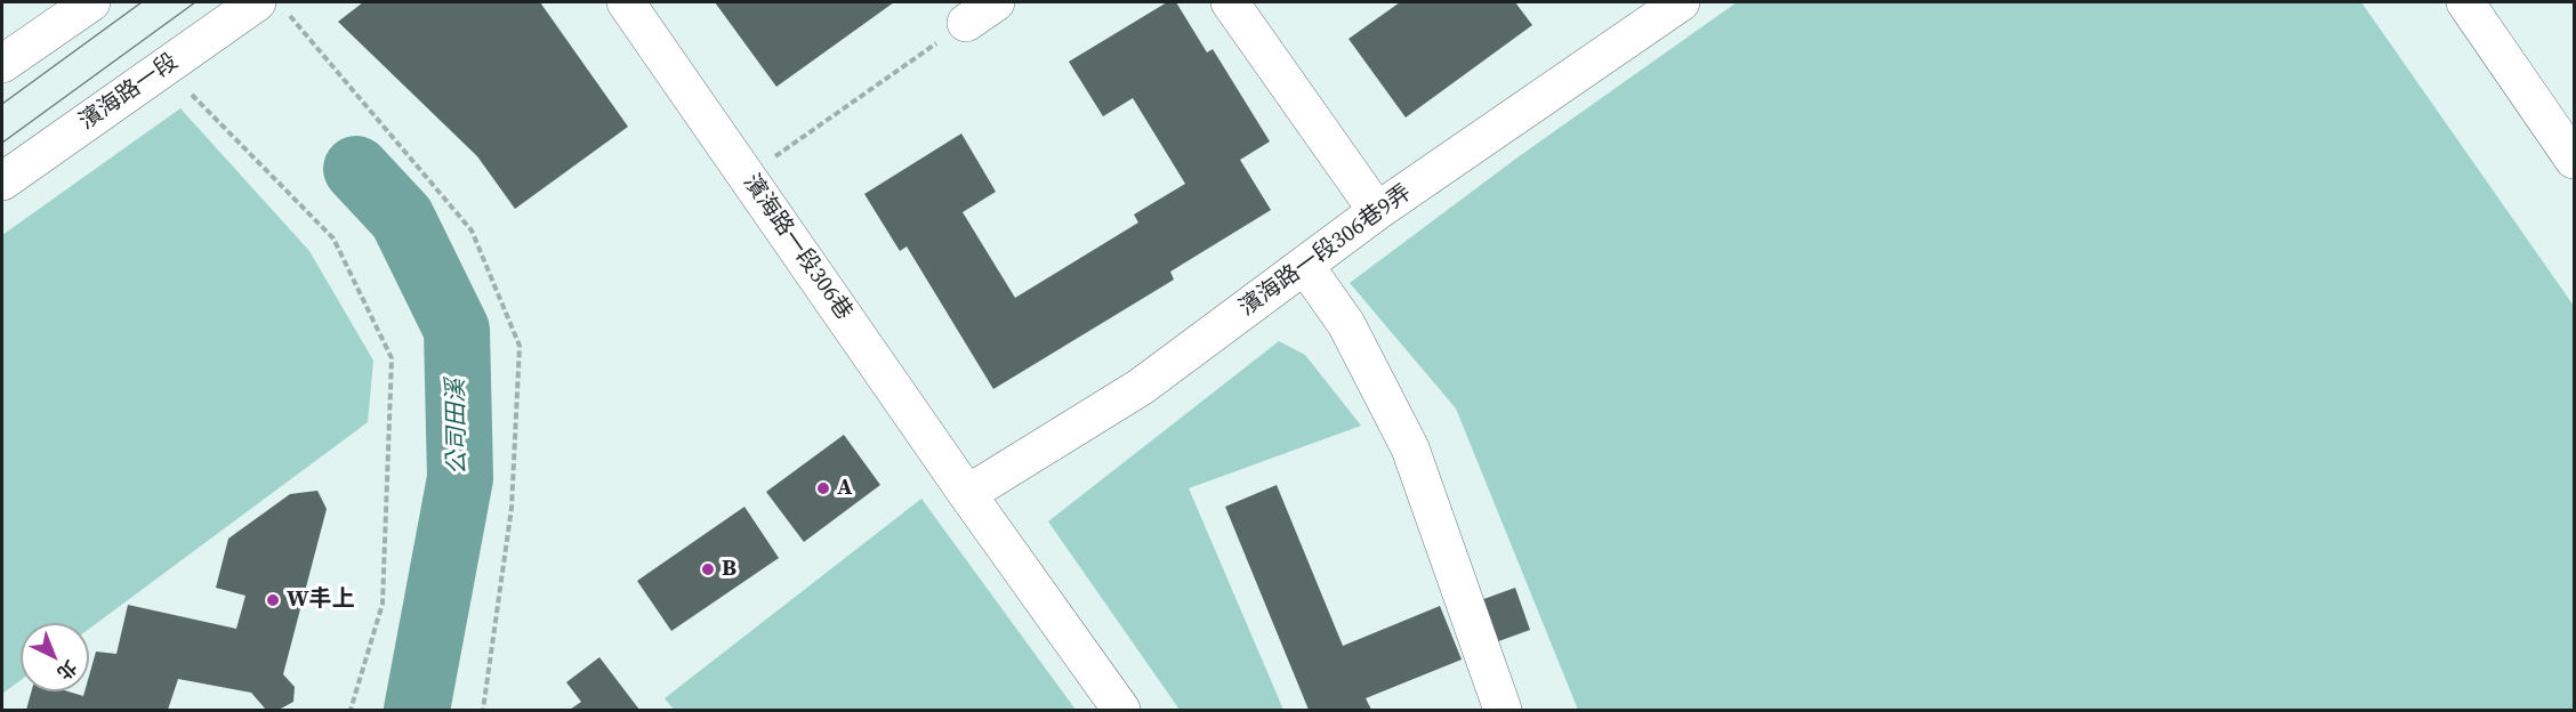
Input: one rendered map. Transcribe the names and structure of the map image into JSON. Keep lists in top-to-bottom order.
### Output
{
  "streets": {
    "street": ["濱海路一段", "濱海路一段306巷", "濱海路一段306巷9弄"]
  },
  "crossings": [
    ["濱海路一段306巷", "濱海路一段306巷9弄"]
  ],
  "water": ["公司田溪"],
  "places": ["A", "B", "W丰上"],
  "north": "bottom right"
}
